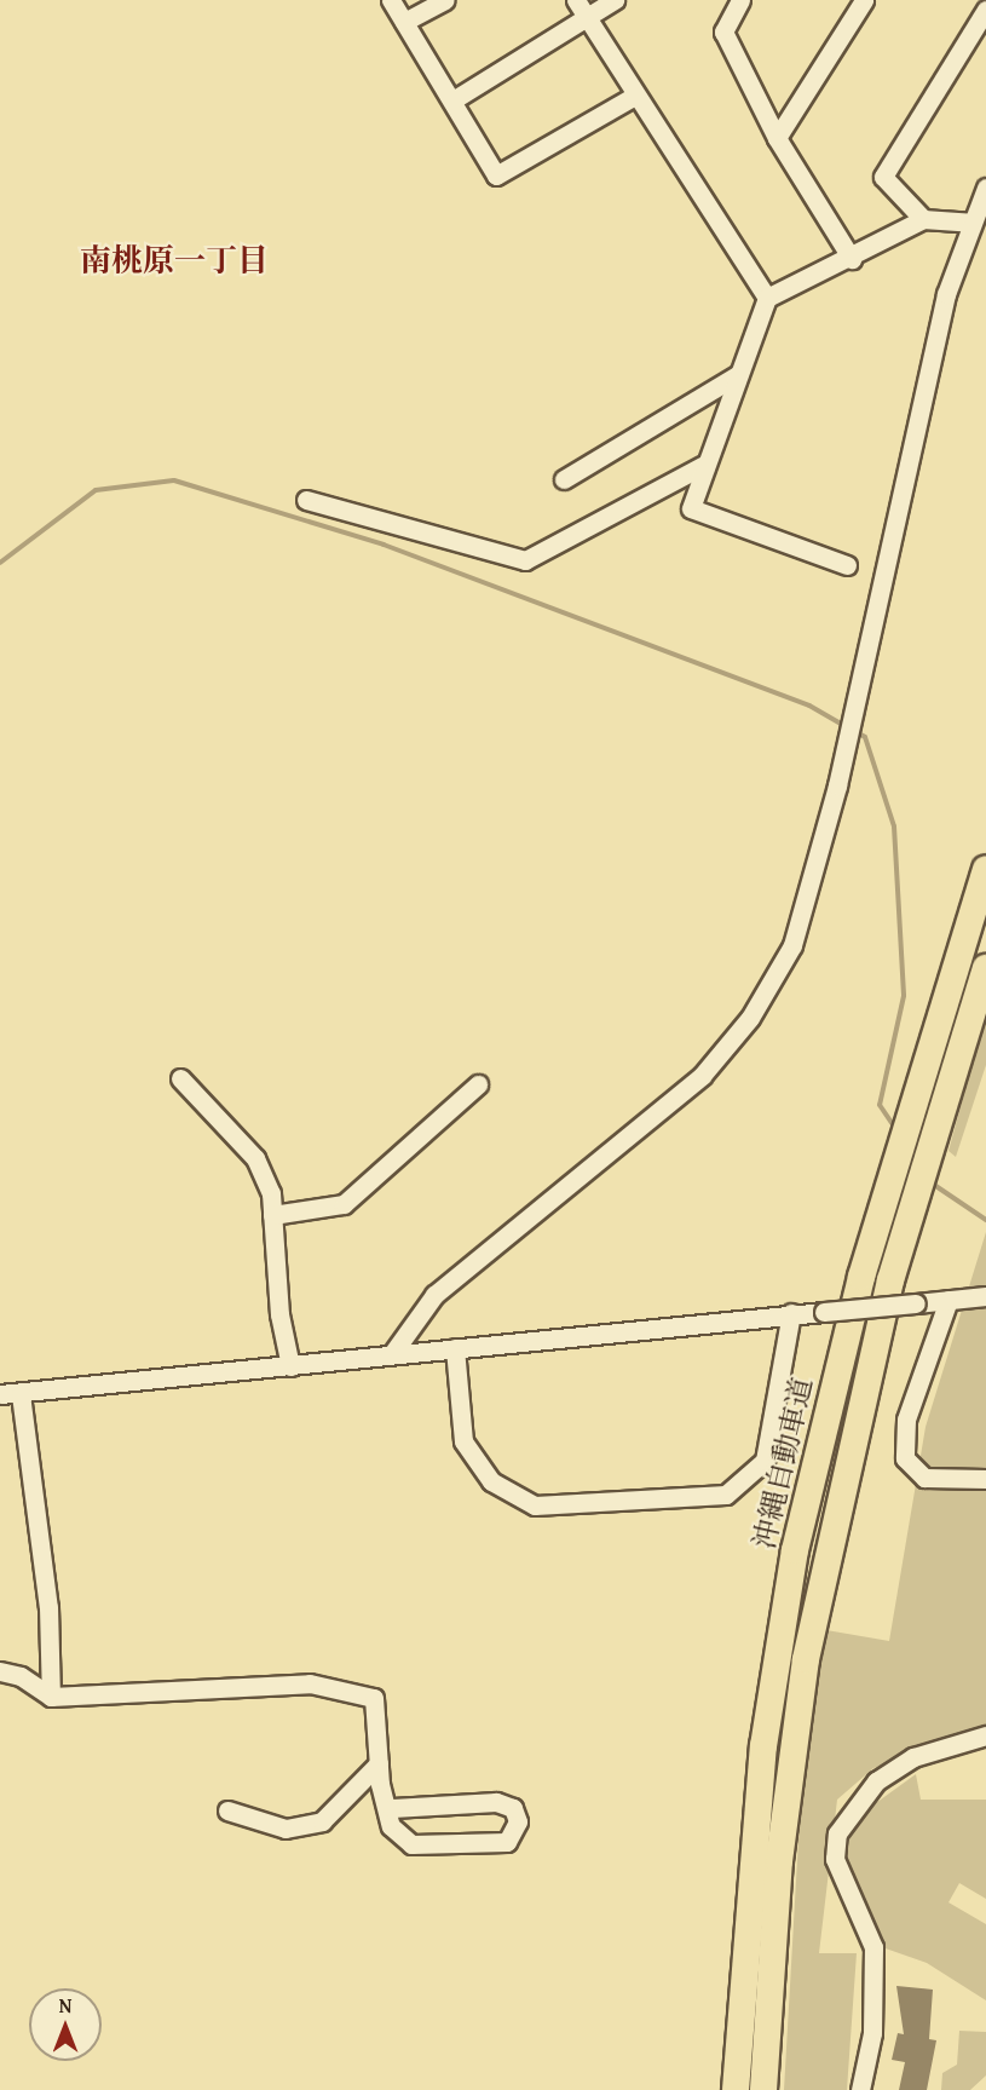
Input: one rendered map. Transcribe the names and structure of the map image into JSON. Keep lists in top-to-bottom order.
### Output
{
  "streets": {
    "highway": ["沖縄自動車道"]
  },
  "districts": ["南桃原一丁目"],
  "north": "top"
}
